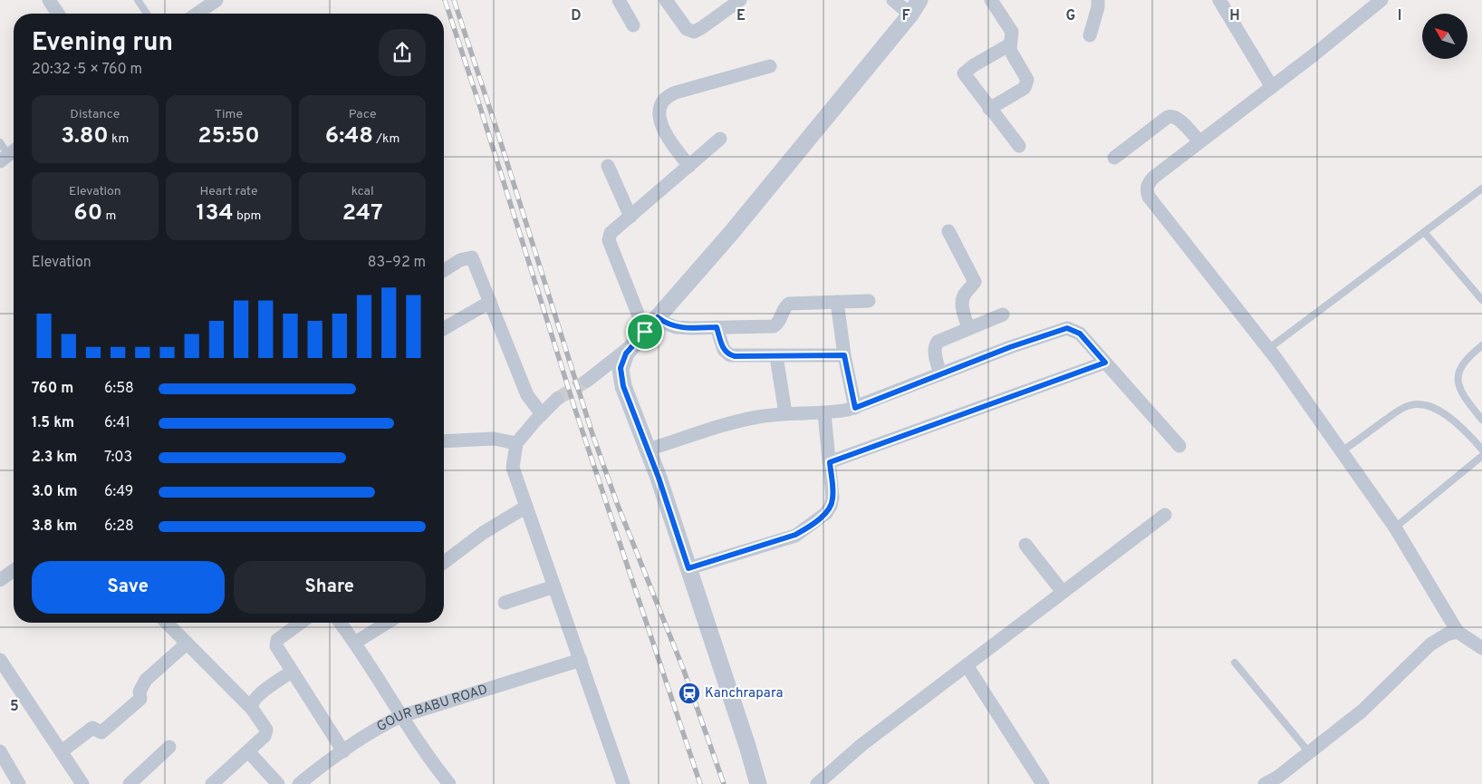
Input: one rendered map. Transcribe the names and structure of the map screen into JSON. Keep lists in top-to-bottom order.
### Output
{
  "streets": {
    "street": ["GOUR BABU ROAD"]
  },
  "places": {
    "station": ["Kanchrapara"]
  },
  "north": "top left",
  "page": {
    "heading": ["Evening run", "20:32 · 5 × 760 m"],
    "stats": [
      ["Distance", "3.80 km"],
      ["Time", "25:50"],
      ["Pace", "6:48 /km"],
      ["Elevation", "60 m"],
      ["Heart rate", "134 bpm"],
      ["kcal", "247"]
    ],
    "chart": ["Elevation", "83–92 m"],
    "list": [
      {
        "name": "760 m",
        "note": "6:58"
      },
      {
        "name": "1.5 km",
        "note": "6:41"
      },
      {
        "name": "2.3 km",
        "note": "7:03"
      },
      {
        "name": "3.0 km",
        "note": "6:49"
      },
      {
        "name": "3.8 km",
        "note": "6:28"
      }
    ],
    "buttons": ["Save", "Share"]
  },
  "grid": {
    "columns": [
      "D",
      "E",
      "F",
      "G",
      "H",
      "I"
    ],
    "rows": ["5"]
  }
}
